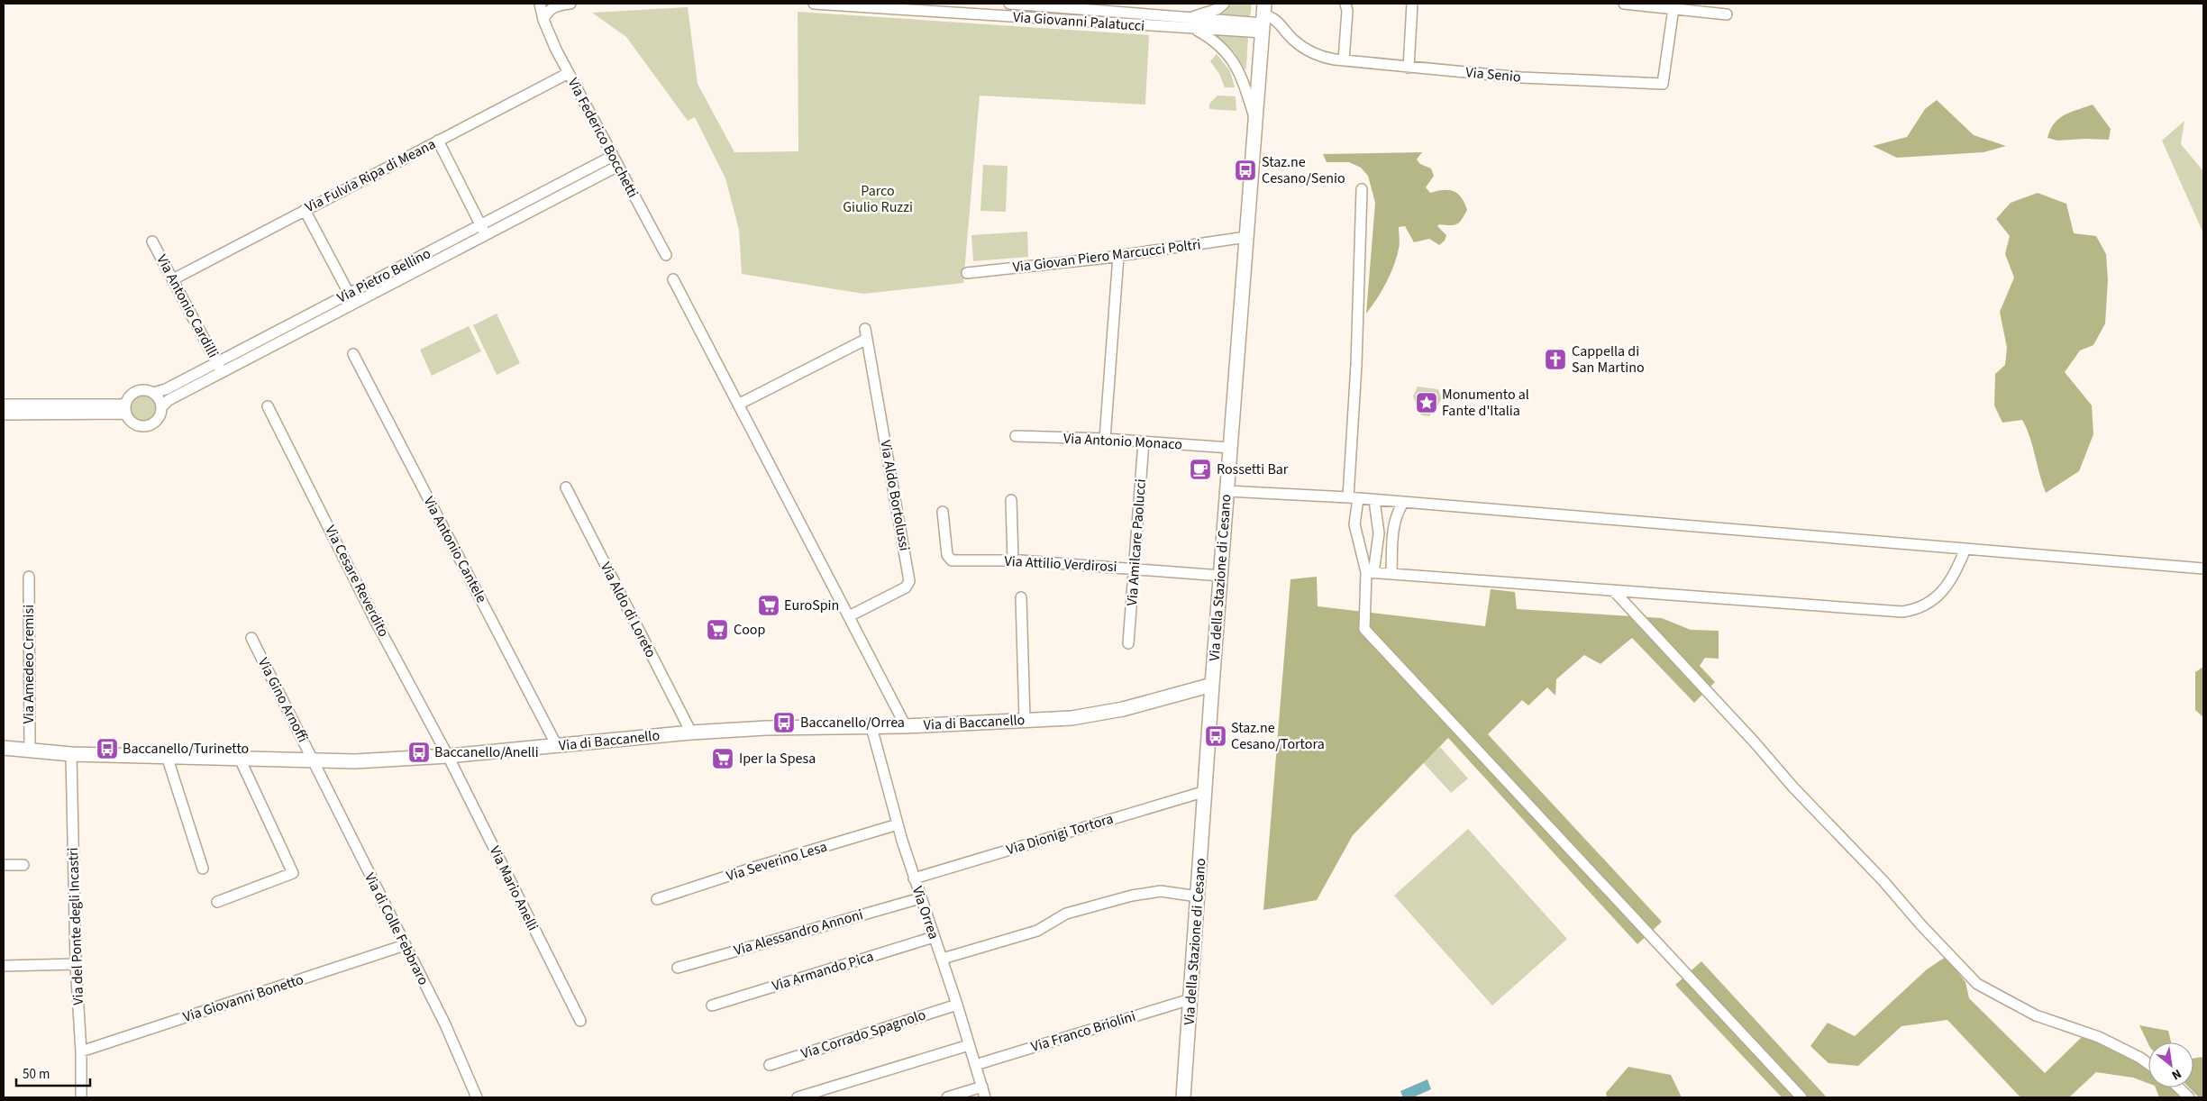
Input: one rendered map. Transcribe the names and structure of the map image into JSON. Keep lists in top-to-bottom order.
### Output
{
  "streets": {
    "street": [
      "Via Giovanni Palatucci",
      "Via Senio",
      "Via Federico Bocchetti",
      "Via Fulvia Ripa di Meana",
      "Via Giovan Piero Marcucci Poltri",
      "Via Pietro Bellino",
      "Via Antonio Cardilli",
      "Via Antonio Monaco",
      "Via Aldo Bortolussi",
      "Via Amilcare Paolucci",
      "Via Antonio Cantele",
      "Via Attilio Verdirosi",
      "Via della Stazione di Cesano",
      "Via Cesare Reverdito",
      "Via Aldo di Loreto",
      "Via Amedeo Cremisi",
      "Via Gino Arnoffi",
      "Via di Baccanello",
      "Via Dionigi Tortora",
      "Via Severino Lesa",
      "Via Mario Anelli",
      "Via Orrea",
      "Via del Ponte degli Incastri",
      "Via di Colle Febbraro",
      "Via Alessandro Annoni",
      "Via Armando Pica",
      "Via Giovanni Bonetto",
      "Via Franco Briolini",
      "Via Corrado Spagnolo"
    ]
  },
  "crossings": [
    ["Via Giovanni Palatucci", "Via Senio"],
    ["Via Giovanni Palatucci", "Via della Stazione di Cesano"],
    ["Via Senio", "Via della Stazione di Cesano"],
    ["Via Federico Bocchetti", "Via Fulvia Ripa di Meana"],
    ["Via Federico Bocchetti", "Via Pietro Bellino"],
    ["Via Fulvia Ripa di Meana", "Via Antonio Cardilli"],
    ["Via Giovan Piero Marcucci Poltri", "Via della Stazione di Cesano"],
    ["Via Pietro Bellino", "Via Antonio Cardilli"],
    ["Via Antonio Monaco", "Via Amilcare Paolucci"],
    ["Via Antonio Monaco", "Via della Stazione di Cesano"],
    ["Via Amilcare Paolucci", "Via Attilio Verdirosi"],
    ["Via Antonio Cantele", "Via di Baccanello"],
    ["Via Attilio Verdirosi", "Via della Stazione di Cesano"],
    ["Via della Stazione di Cesano", "Via di Baccanello"],
    ["Via della Stazione di Cesano", "Via Dionigi Tortora"],
    ["Via della Stazione di Cesano", "Via Franco Briolini"],
    ["Via Cesare Reverdito", "Via di Baccanello"],
    ["Via Cesare Reverdito", "Via Mario Anelli"],
    ["Via Aldo di Loreto", "Via di Baccanello"],
    ["Via Amedeo Cremisi", "Via di Baccanello"],
    ["Via Gino Arnoffi", "Via di Baccanello"],
    ["Via Gino Arnoffi", "Via di Colle Febbraro"],
    ["Via di Baccanello", "Via Mario Anelli"],
    ["Via di Baccanello", "Via Orrea"],
    ["Via di Baccanello", "Via del Ponte degli Incastri"],
    ["Via di Baccanello", "Via di Colle Febbraro"],
    ["Via Dionigi Tortora", "Via Orrea"],
    ["Via Severino Lesa", "Via Orrea"],
    ["Via Orrea", "Via Alessandro Annoni"],
    ["Via Orrea", "Via Armando Pica"],
    ["Via Orrea", "Via Franco Briolini"],
    ["Via Orrea", "Via Corrado Spagnolo"],
    ["Via del Ponte degli Incastri", "Via Giovanni Bonetto"],
    ["Via di Colle Febbraro", "Via Giovanni Bonetto"]
  ],
  "parks": ["Parco Giulio Ruzzi"],
  "places": {
    "bus stop": [
      "Staz.ne Cesano/Senio",
      "Baccanello/Orrea",
      "Staz.ne Cesano/Tortora",
      "Baccanello/Turinetto",
      "Baccanello/Anelli"
    ],
    "church": ["Cappella di San Martino"],
    "place": ["Monumento al Fante d'Italia"],
    "cafe": ["Rossetti Bar"],
    "supermarket": ["EuroSpin", "Coop", "Iper la Spesa"]
  },
  "scale_bar": "50 m",
  "north": "bottom right"
}
